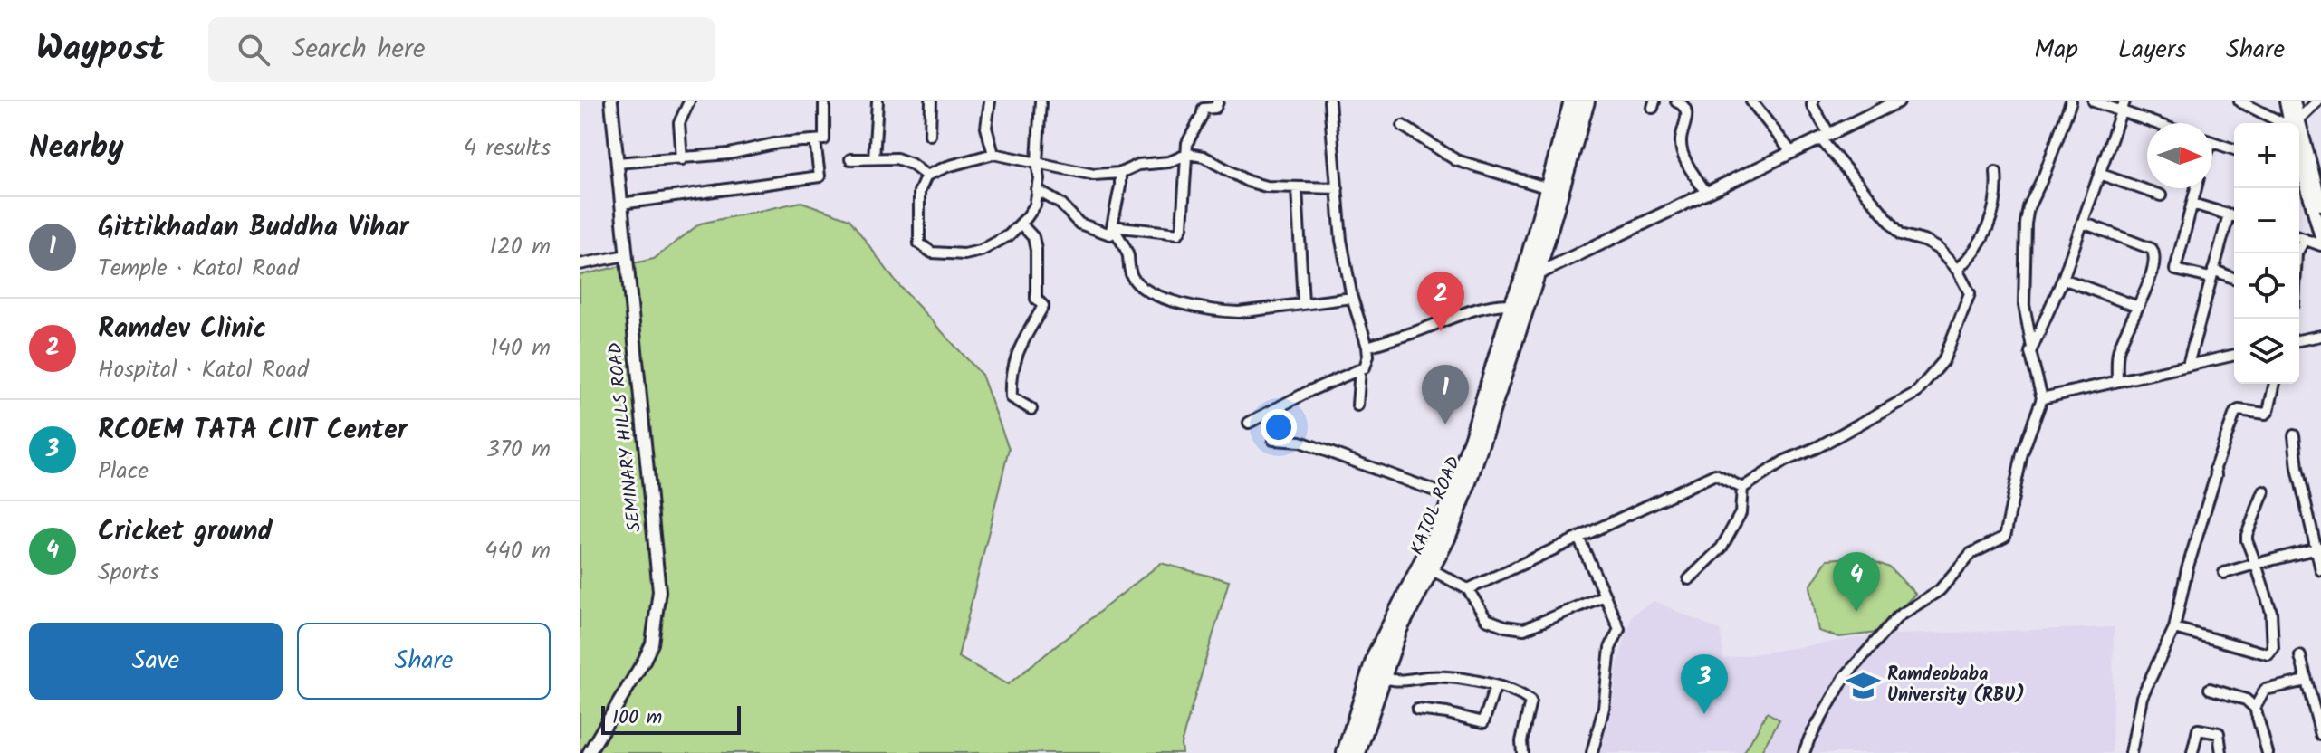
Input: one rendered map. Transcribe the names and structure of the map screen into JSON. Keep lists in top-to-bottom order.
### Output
{
  "streets": {
    "main road": ["KATOL ROAD"],
    "street": ["SEMINARY HILLS ROAD"]
  },
  "places": {
    "school or university": ["Ramdeobaba University (RBU)"]
  },
  "scale_bar": "100 m",
  "north": "right",
  "page": {
    "header": "Waypost",
    "search": "Search here",
    "nav": ["Map", "Layers", "Share"],
    "heading": ["Nearby", "4 results"],
    "map_buttons": ["+", "−"],
    "list": [
      {
        "mark": "1",
        "name": "Gittikhadan Buddha Vihar",
        "note": "Temple · Katol Road",
        "value": "120 m"
      },
      {
        "mark": "2",
        "name": "Ramdev Clinic",
        "note": "Hospital · Katol Road",
        "value": "140 m"
      },
      {
        "mark": "3",
        "name": "RCOEM TATA CIIT Center",
        "note": "Place",
        "value": "370 m"
      },
      {
        "mark": "4",
        "name": "Cricket ground",
        "note": "Sports",
        "value": "440 m"
      }
    ],
    "pins": [
      "2",
      "1",
      "4",
      "3"
    ],
    "buttons": ["Save", "Share"],
    "scale": "100 m"
  }
}
